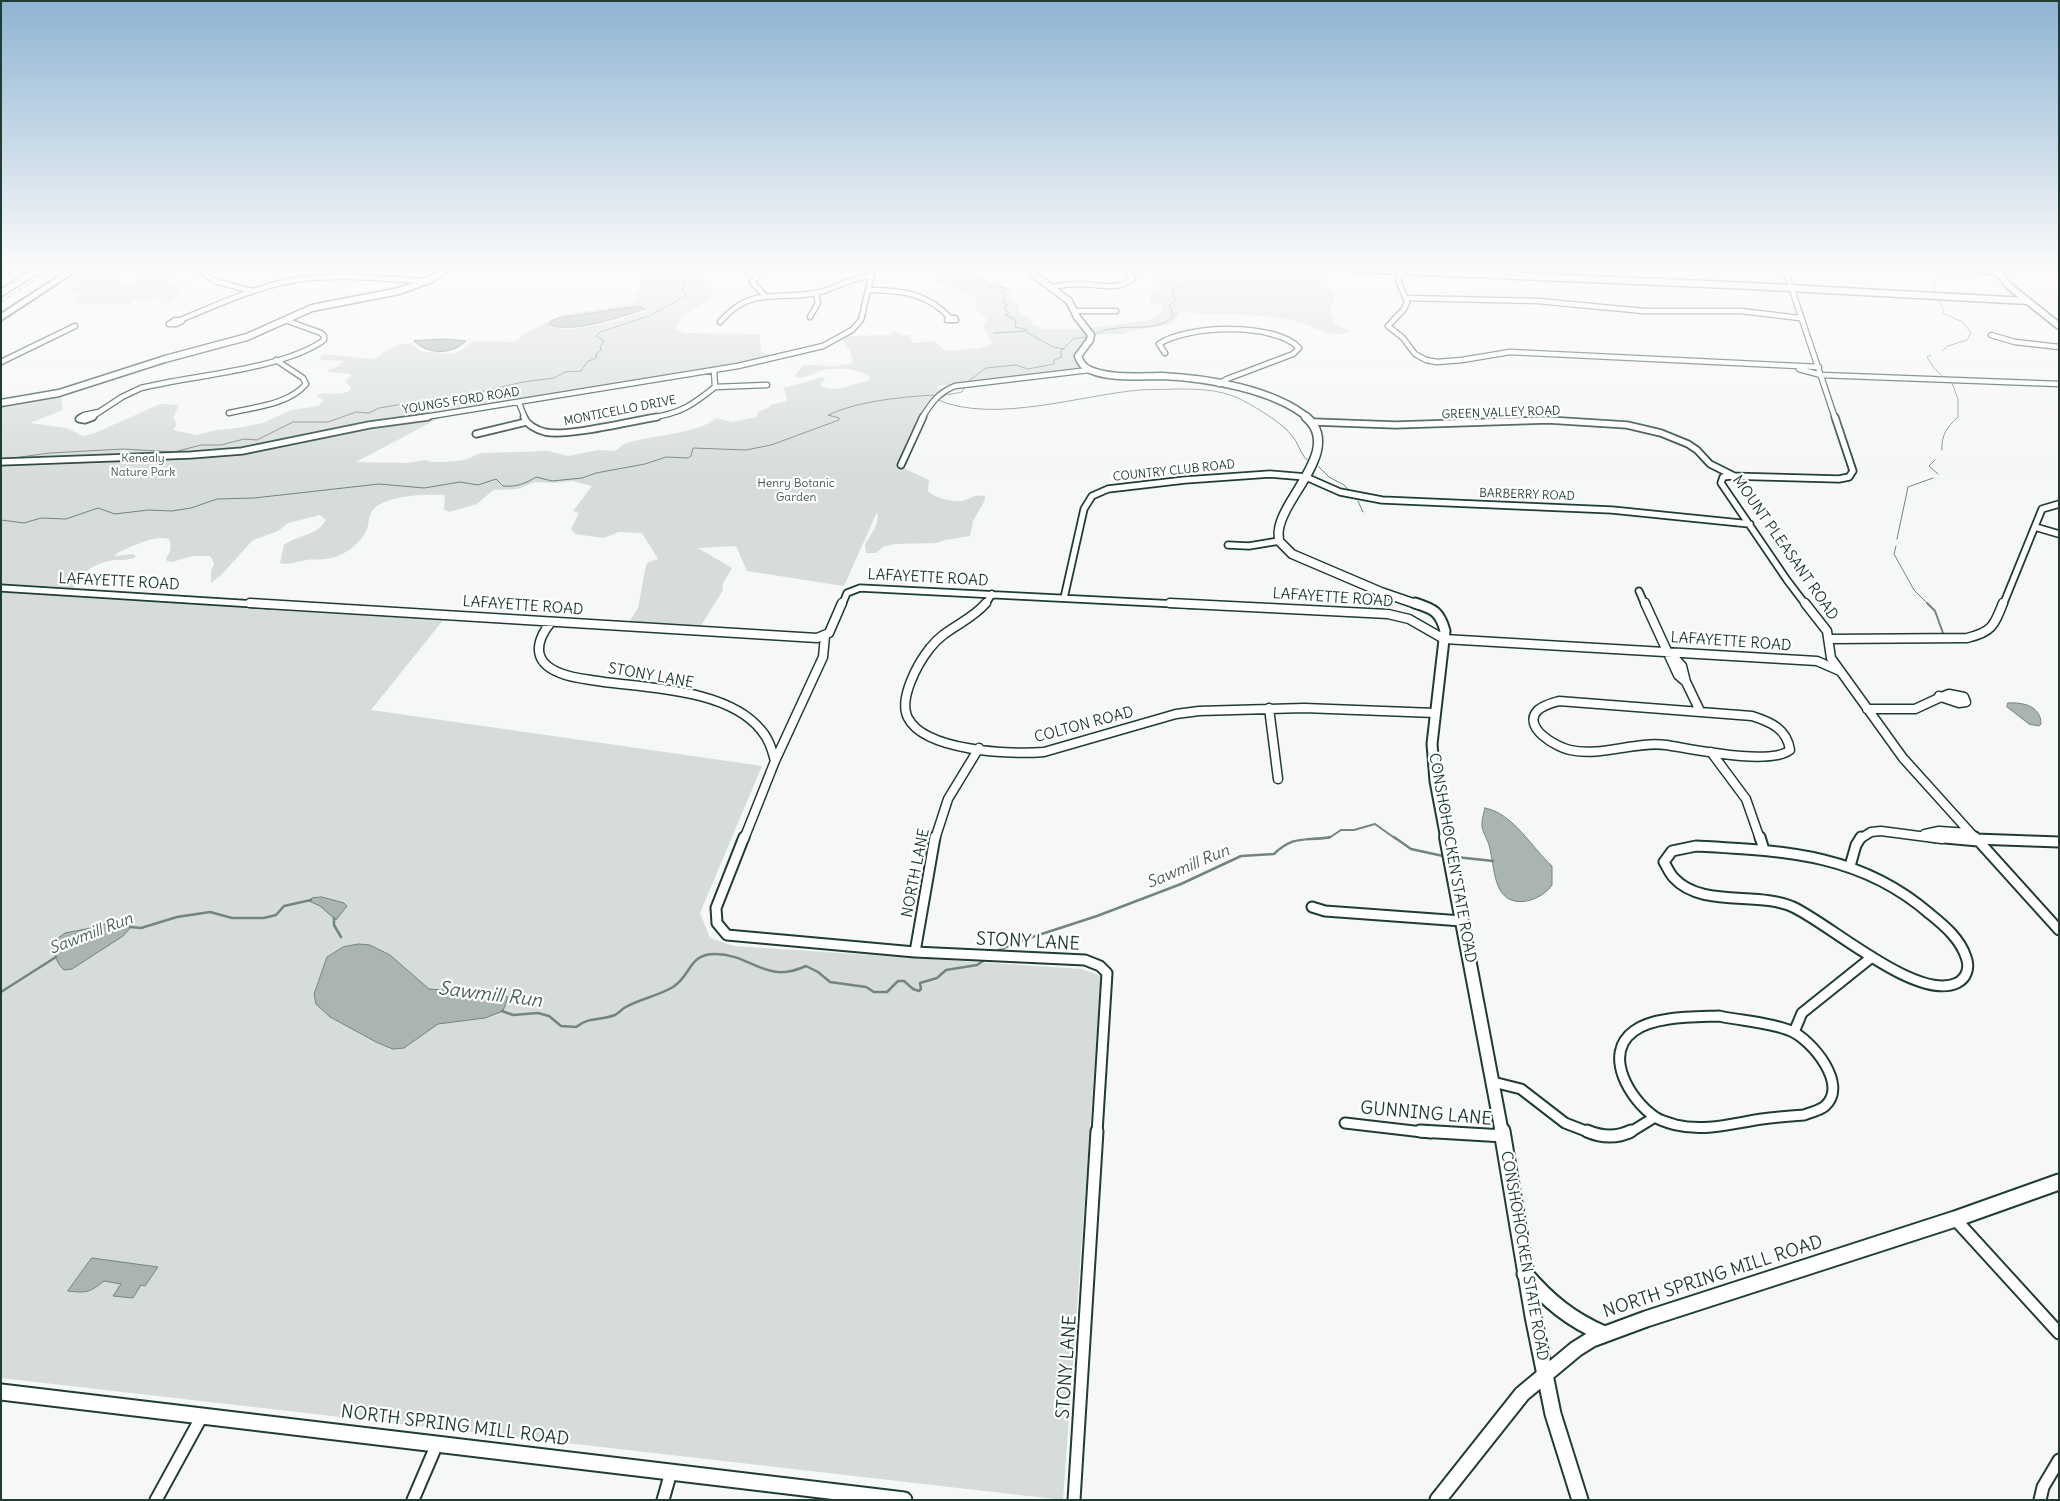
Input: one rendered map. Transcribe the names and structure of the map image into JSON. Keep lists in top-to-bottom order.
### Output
{
  "streets": {
    "street": [
      "YOUNGS FORD ROAD",
      "MONTICELLO DRIVE",
      "GREEN VALLEY ROAD",
      "COUNTRY CLUB ROAD",
      "BARBERRY ROAD",
      "MOUNT PLEASANT ROAD",
      "LAFAYETTE ROAD",
      "STONY LANE",
      "COLTON ROAD",
      "CONSHOHOCKEN STATE ROAD",
      "NORTH LANE",
      "GUNNING LANE",
      "NORTH SPRING MILL ROAD"
    ]
  },
  "crossings": [
    ["GREEN VALLEY ROAD", "MOUNT PLEASANT ROAD"],
    ["COUNTRY CLUB ROAD", "BARBERRY ROAD"],
    ["COUNTRY CLUB ROAD", "LAFAYETTE ROAD"],
    ["BARBERRY ROAD", "MOUNT PLEASANT ROAD"],
    ["LAFAYETTE ROAD", "STONY LANE"],
    ["LAFAYETTE ROAD", "COLTON ROAD"],
    ["LAFAYETTE ROAD", "CONSHOHOCKEN STATE ROAD"],
    ["STONY LANE", "NORTH LANE"],
    ["COLTON ROAD", "CONSHOHOCKEN STATE ROAD"],
    ["COLTON ROAD", "NORTH LANE"],
    ["CONSHOHOCKEN STATE ROAD", "GUNNING LANE"],
    ["CONSHOHOCKEN STATE ROAD", "NORTH SPRING MILL ROAD"]
  ],
  "water": ["Sawmill Run"],
  "parks": ["Kenealy Nature Park", "Henry Botanic Garden"]
}
